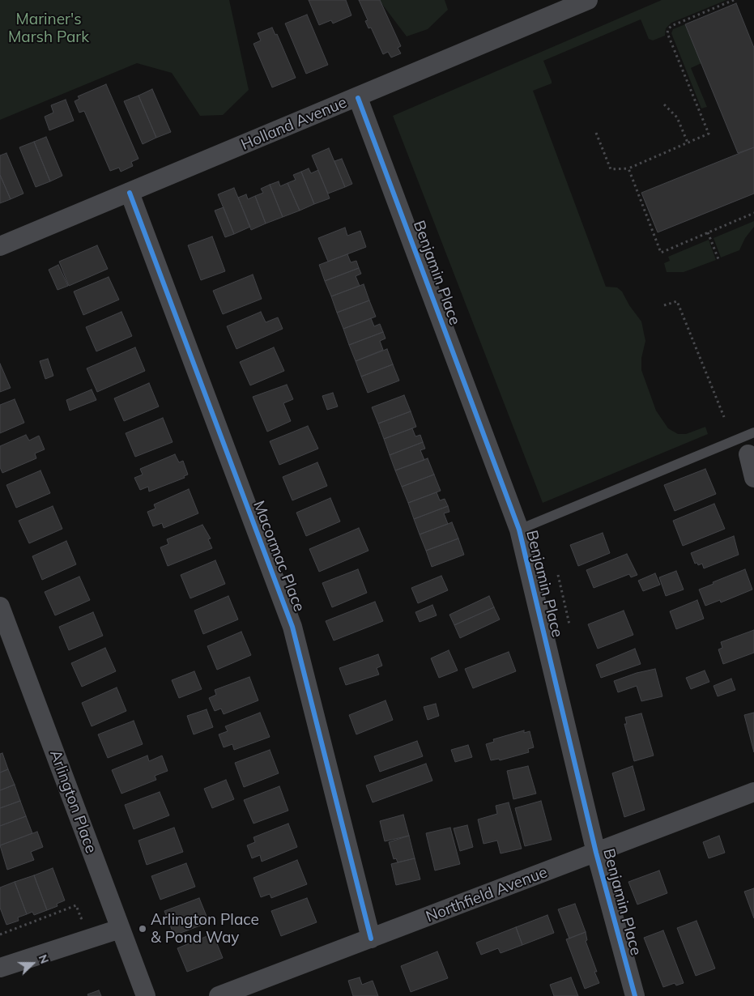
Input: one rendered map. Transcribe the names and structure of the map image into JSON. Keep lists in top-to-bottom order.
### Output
{
  "streets": {
    "street": [
      "Holland Avenue",
      "Benjamin Place",
      "Macormac Place",
      "Arlington Place",
      "Northfield Avenue"
    ]
  },
  "crossings": [
    ["Holland Avenue", "Benjamin Place"],
    ["Holland Avenue", "Macormac Place"],
    ["Benjamin Place", "Northfield Avenue"],
    ["Macormac Place", "Northfield Avenue"]
  ],
  "parks": ["Mariner's Marsh Park"],
  "places": ["Arlington Place & Pond Way"],
  "north": "right"
}
